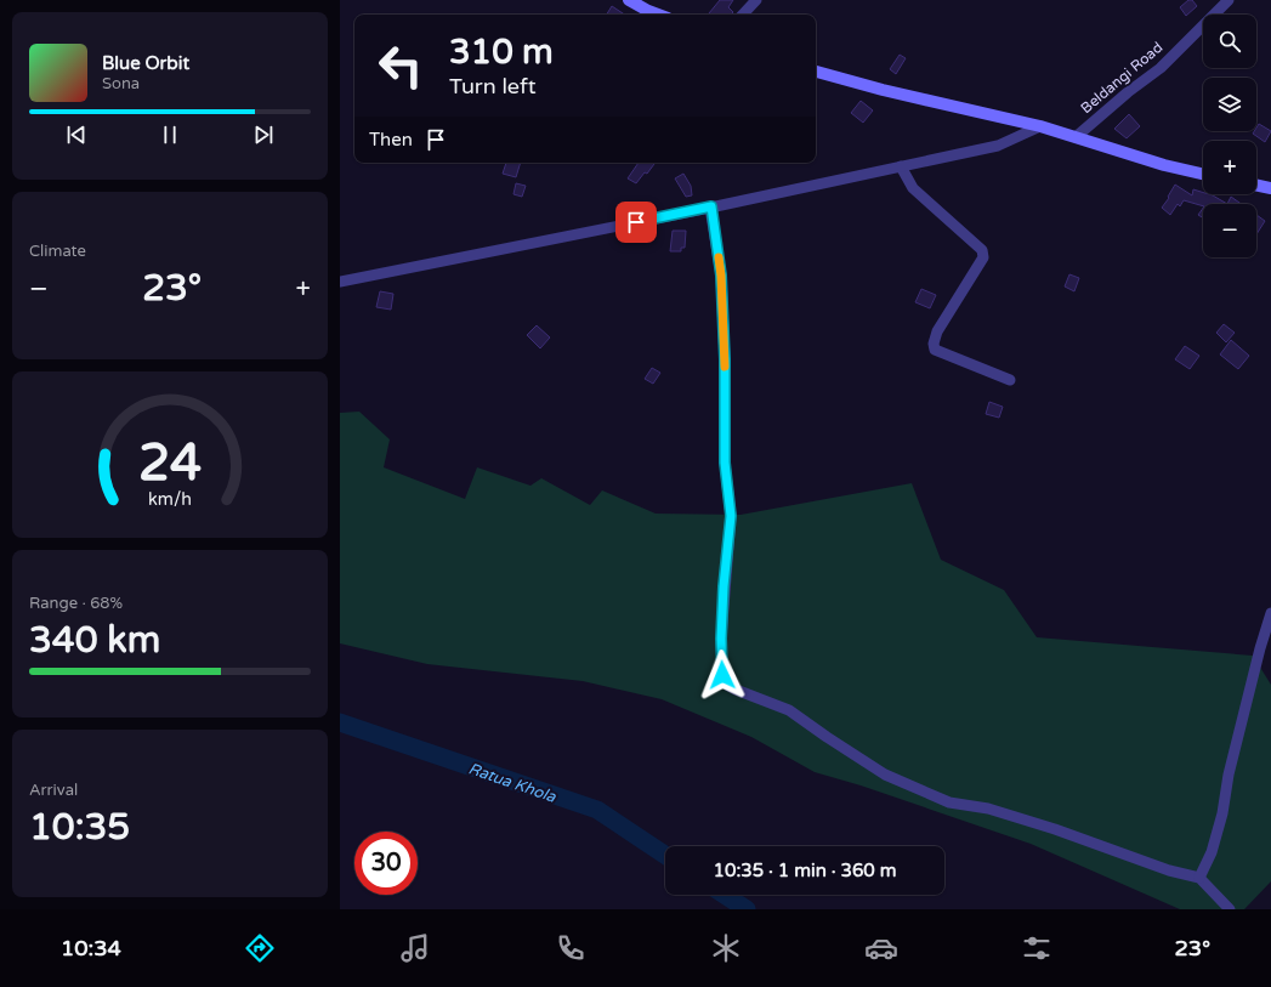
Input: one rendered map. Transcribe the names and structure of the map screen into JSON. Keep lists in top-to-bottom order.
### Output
{
  "streets": {
    "street": ["Beldangi Road"]
  },
  "water": ["Ratua Khola"],
  "page": {
    "map_buttons": ["+", "−"],
    "turn": ["310 m", "Turn left"],
    "song": ["Blue Orbit", "Sona"],
    "then": "Then",
    "tile": [
      "Climate",
      ["Range · 68%", "340 km"],
      ["Arrival", "10:35"]
    ],
    "heat": ["−", "23°", "+"],
    "limit": "30",
    "trip": "10:35 · 1 min · 360 m",
    "tabs": ["10:34", "23°"],
    "gauge": ["24", "km/h"]
  }
}
